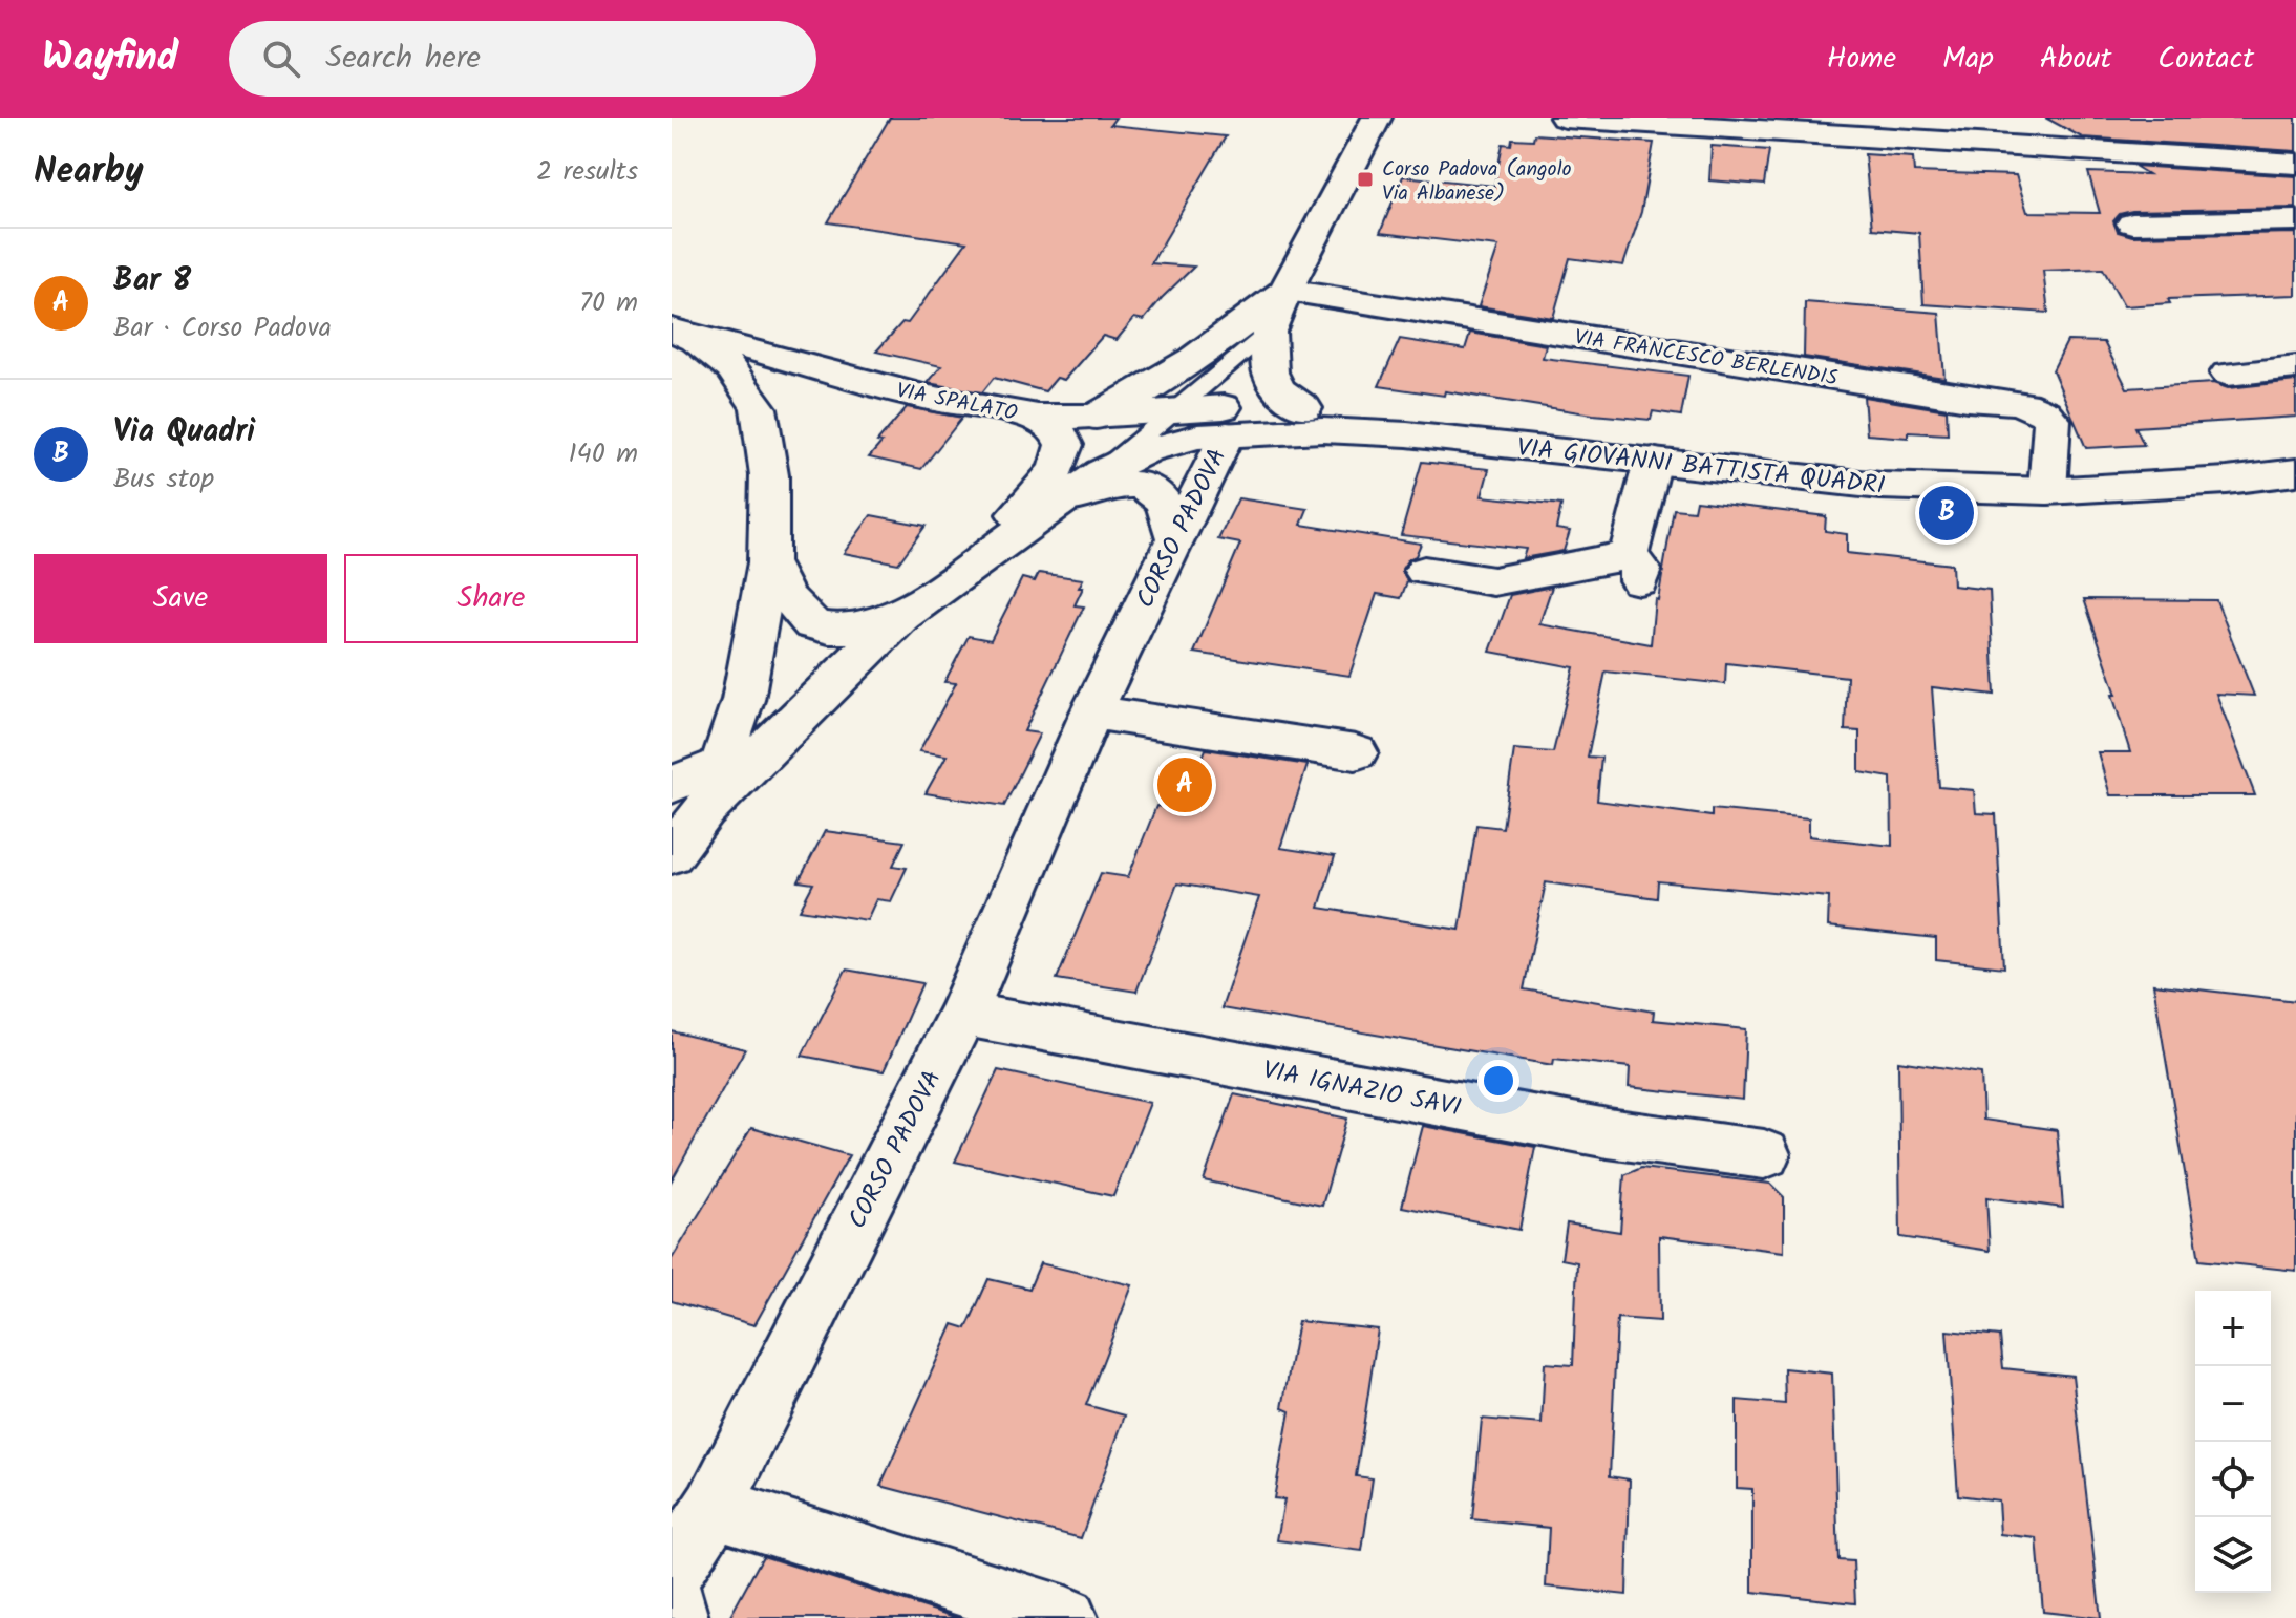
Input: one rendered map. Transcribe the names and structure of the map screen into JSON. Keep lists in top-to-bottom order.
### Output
{
  "streets": {
    "street": [
      "VIA FRANCESCO BERLENDIS",
      "VIA SPALATO",
      "VIA GIOVANNI BATTISTA QUADRI",
      "CORSO PADOVA",
      "VIA IGNAZIO SAVI"
    ]
  },
  "crossings": [
    ["VIA FRANCESCO BERLENDIS", "VIA GIOVANNI BATTISTA QUADRI"],
    ["VIA SPALATO", "VIA GIOVANNI BATTISTA QUADRI"],
    ["VIA SPALATO", "CORSO PADOVA"],
    ["VIA GIOVANNI BATTISTA QUADRI", "CORSO PADOVA"],
    ["CORSO PADOVA", "VIA IGNAZIO SAVI"]
  ],
  "places": {
    "transit": ["Corso Padova (angolo Via Albanese)"]
  },
  "page": {
    "header": "Wayfind",
    "search": "Search here",
    "nav": [
      "Home",
      "Map",
      "About",
      "Contact"
    ],
    "heading": ["Nearby", "2 results"],
    "list": [
      {
        "mark": "A",
        "name": "Bar 8",
        "note": "Bar · Corso Padova",
        "value": "70 m"
      },
      {
        "mark": "B",
        "name": "Via Quadri",
        "note": "Bus stop",
        "value": "140 m"
      }
    ],
    "pins": ["B", "A"],
    "buttons": ["Save", "Share"],
    "map_buttons": ["+", "−"]
  }
}
